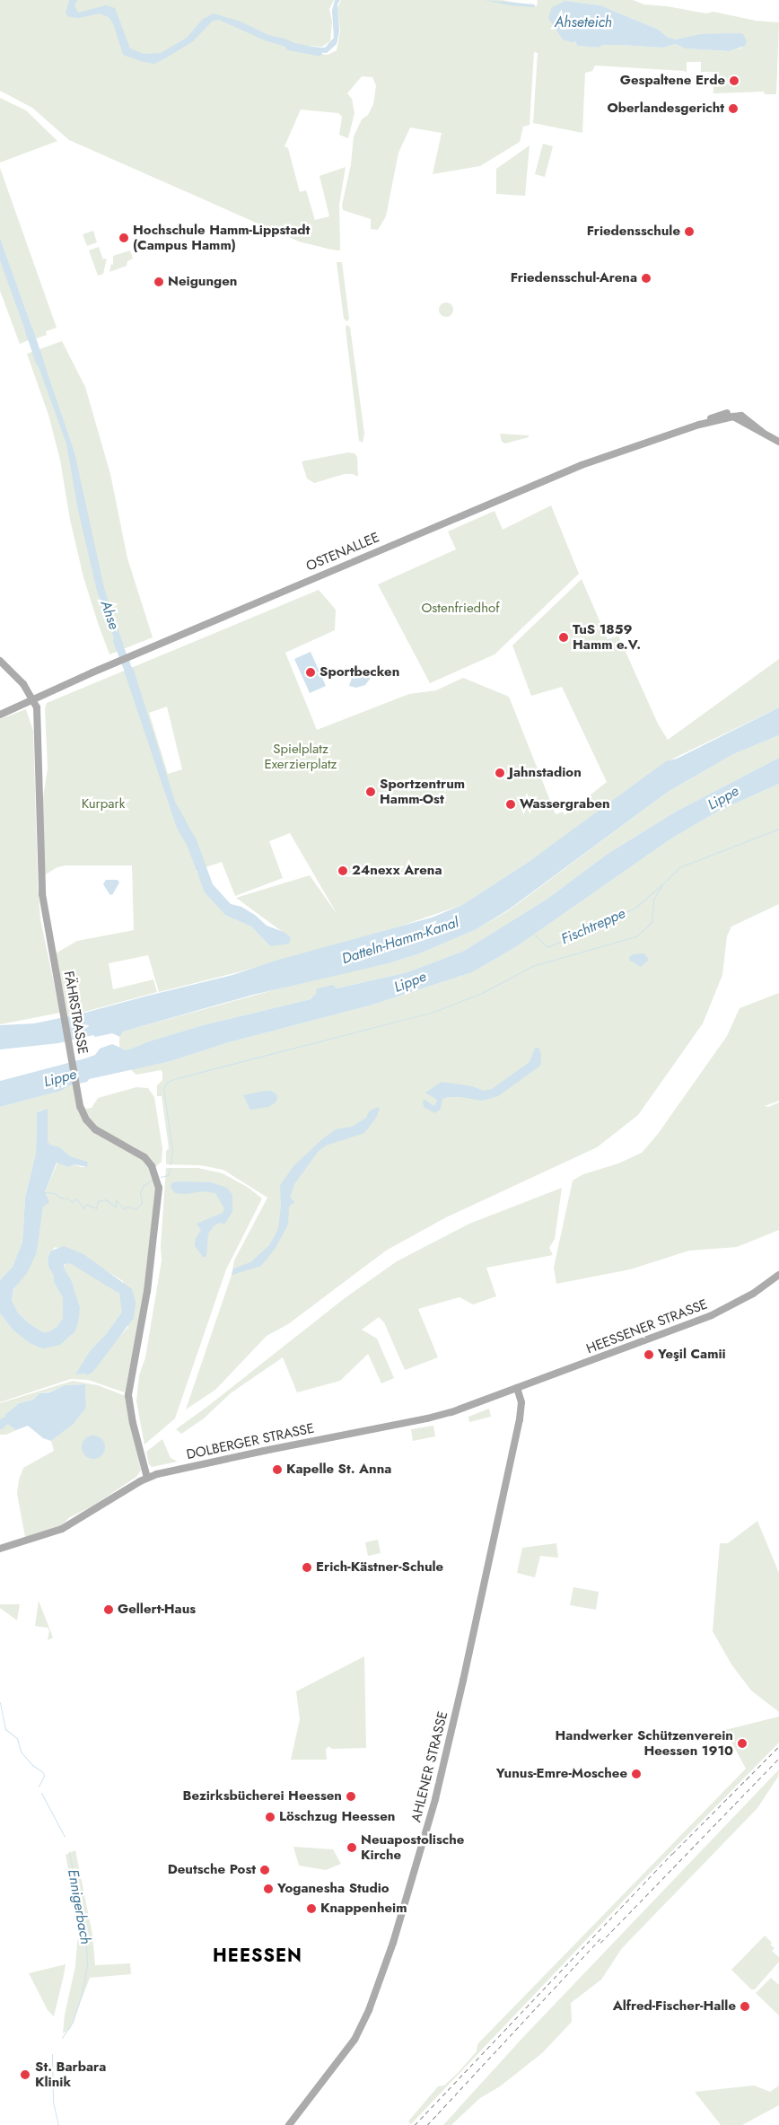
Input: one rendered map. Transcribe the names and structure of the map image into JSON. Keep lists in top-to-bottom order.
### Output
{
  "streets": {
    "main road": [
      "OSTENALLEE",
      "FÄHRSTRASSE",
      "HEESSENER STRASSE",
      "DOLBERGER STRASSE",
      "AHLENER STRASSE"
    ]
  },
  "crossings": [
    ["OSTENALLEE", "FÄHRSTRASSE"],
    ["FÄHRSTRASSE", "DOLBERGER STRASSE"],
    ["HEESSENER STRASSE", "DOLBERGER STRASSE"],
    ["HEESSENER STRASSE", "AHLENER STRASSE"],
    ["DOLBERGER STRASSE", "AHLENER STRASSE"]
  ],
  "districts": ["HEESSEN"],
  "water": [
    "Ahseteich",
    "Ahse",
    "Lippe",
    "Fischtreppe",
    "Datteln-Hamm-Kanal",
    "Ennigerbach"
  ],
  "parks": ["Ostenfriedhof", "Spielplatz Exerzierplatz", "Kurpark"],
  "places": [
    "Gespaltene Erde",
    "Oberlandesgericht",
    "Friedensschule",
    "Hochschule Hamm-Lippstadt (Campus Hamm)",
    "Friedensschul-Arena",
    "Neigungen",
    "TuS 1859 Hamm e.V.",
    "Sportbecken",
    "Jahnstadion",
    "Sportzentrum Hamm-Ost",
    "Wassergraben",
    "24nexx Arena",
    "Yeşil Camii",
    "Kapelle St. Anna",
    "Erich-Kästner-Schule",
    "Gellert-Haus",
    "Handwerker Schützenverein Heessen 1910",
    "Yunus-Emre-Moschee",
    "Bezirksbücherei Heessen",
    "Löschzug Heessen",
    "Neuapostolische Kirche",
    "Deutsche Post",
    "Yoganesha Studio",
    "Knappenheim",
    "Alfred-Fischer-Halle",
    "St. Barbara Klinik"
  ]
}
